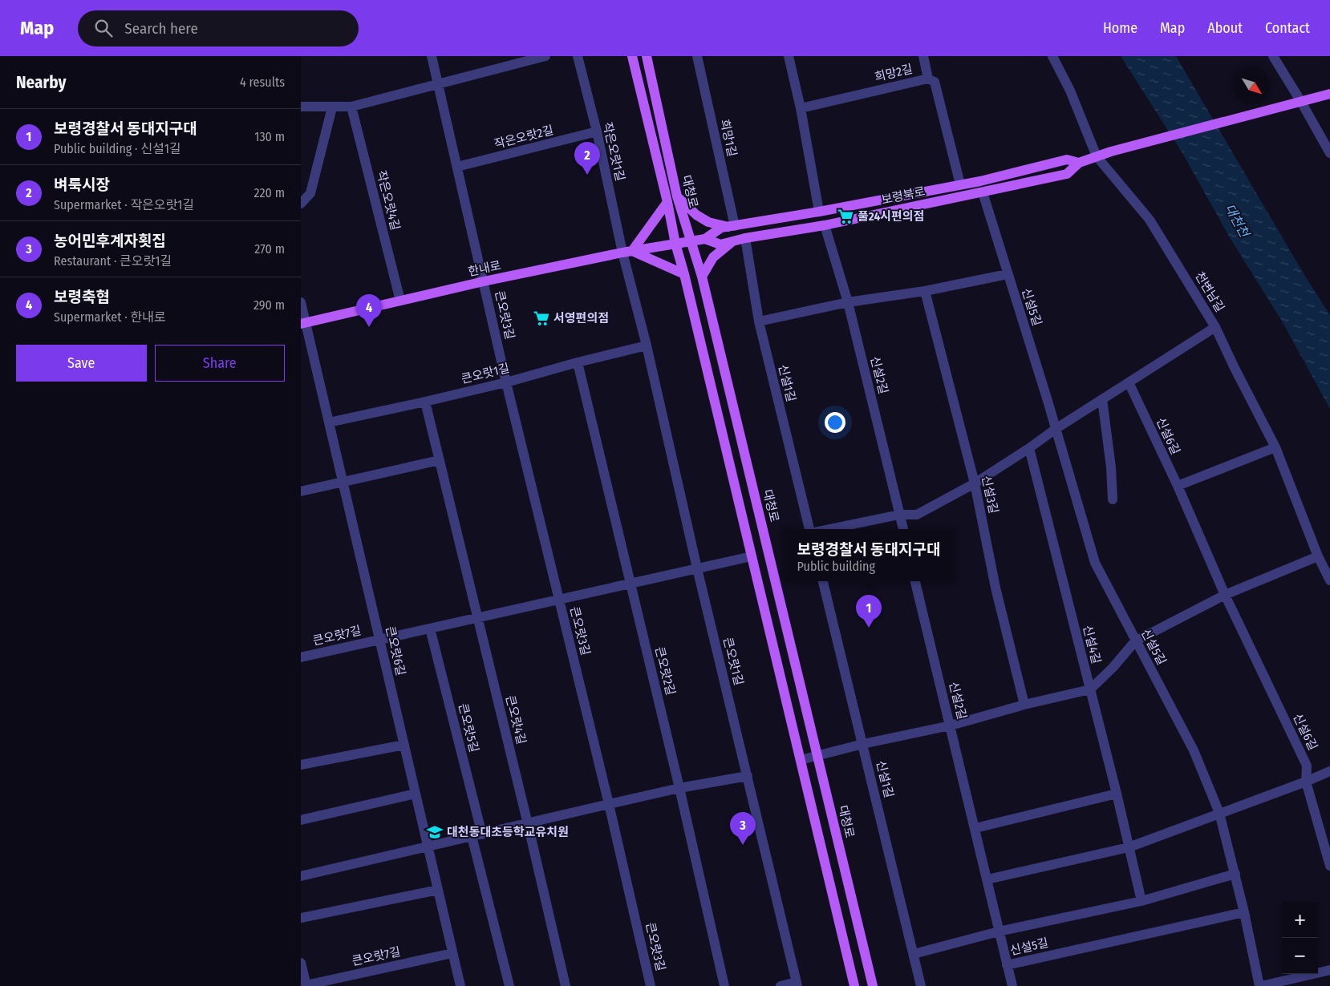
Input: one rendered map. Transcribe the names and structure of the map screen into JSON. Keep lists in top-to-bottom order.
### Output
{
  "streets": {
    "main road": ["대청로", "보령북로", "한내로"],
    "street": [
      "희망2길",
      "작은오랏2길",
      "희망1길",
      "작은오랏1길",
      "작은오랏4길",
      "천변남길",
      "신설5길",
      "큰오랏3길",
      "큰오랏1길",
      "신설2길",
      "신설1길",
      "신설6길",
      "신설3길",
      "큰오랏7길",
      "신설4길",
      "큰오랏6길",
      "큰오랏2길",
      "큰오랏4길",
      "큰오랏5길"
    ]
  },
  "crossings": [
    ["희망2길", "보령북로"],
    ["작은오랏2길", "작은오랏1길"],
    ["희망1길", "보령북로"],
    ["작은오랏1길", "한내로"],
    ["작은오랏1길", "큰오랏1길"],
    ["대청로", "보령북로"],
    ["대청로", "한내로"],
    ["대청로", "큰오랏7길"],
    ["보령북로", "한내로"],
    ["보령북로", "천변남길"],
    ["보령북로", "신설5길"],
    ["보령북로", "신설2길"],
    ["보령북로", "신설1길"],
    ["작은오랏4길", "한내로"],
    ["한내로", "큰오랏3길"],
    ["한내로", "큰오랏1길"],
    ["한내로", "큰오랏6길"],
    ["신설5길", "신설2길"],
    ["신설5길", "신설1길"],
    ["신설5길", "신설4길"],
    ["큰오랏3길", "큰오랏1길"],
    ["큰오랏3길", "큰오랏7길"],
    ["큰오랏1길", "큰오랏7길"],
    ["큰오랏1길", "큰오랏6길"],
    ["큰오랏1길", "큰오랏2길"],
    ["큰오랏1길", "큰오랏4길"],
    ["큰오랏7길", "큰오랏6길"],
    ["큰오랏7길", "큰오랏2길"],
    ["큰오랏7길", "큰오랏4길"],
    ["큰오랏7길", "큰오랏5길"]
  ],
  "water": ["대천천"],
  "places": {
    "supermarket": ["풀24시편의점", "서영편의점"],
    "school or university": ["대천동대초등학교유치원"]
  },
  "north": "bottom right",
  "page": {
    "header": "Map",
    "search": "Search here",
    "nav": [
      "Home",
      "Map",
      "About",
      "Contact"
    ],
    "heading": ["Nearby", "4 results"],
    "list": [
      {
        "mark": "1",
        "name": "보령경찰서 동대지구대",
        "note": "Public building · 신설1길",
        "value": "130 m"
      },
      {
        "mark": "2",
        "name": "벼룩시장",
        "note": "Supermarket · 작은오랏1길",
        "value": "220 m"
      },
      {
        "mark": "3",
        "name": "농어민후계자횟집",
        "note": "Restaurant · 큰오랏1길",
        "value": "270 m"
      },
      {
        "mark": "4",
        "name": "보령축협",
        "note": "Supermarket · 한내로",
        "value": "290 m"
      }
    ],
    "pins": [
      "2",
      "4",
      "1",
      "3"
    ],
    "buttons": ["Save", "Share"],
    "popup": ["보령경찰서 동대지구대", "Public building"],
    "map_buttons": ["+", "−"]
  }
}
